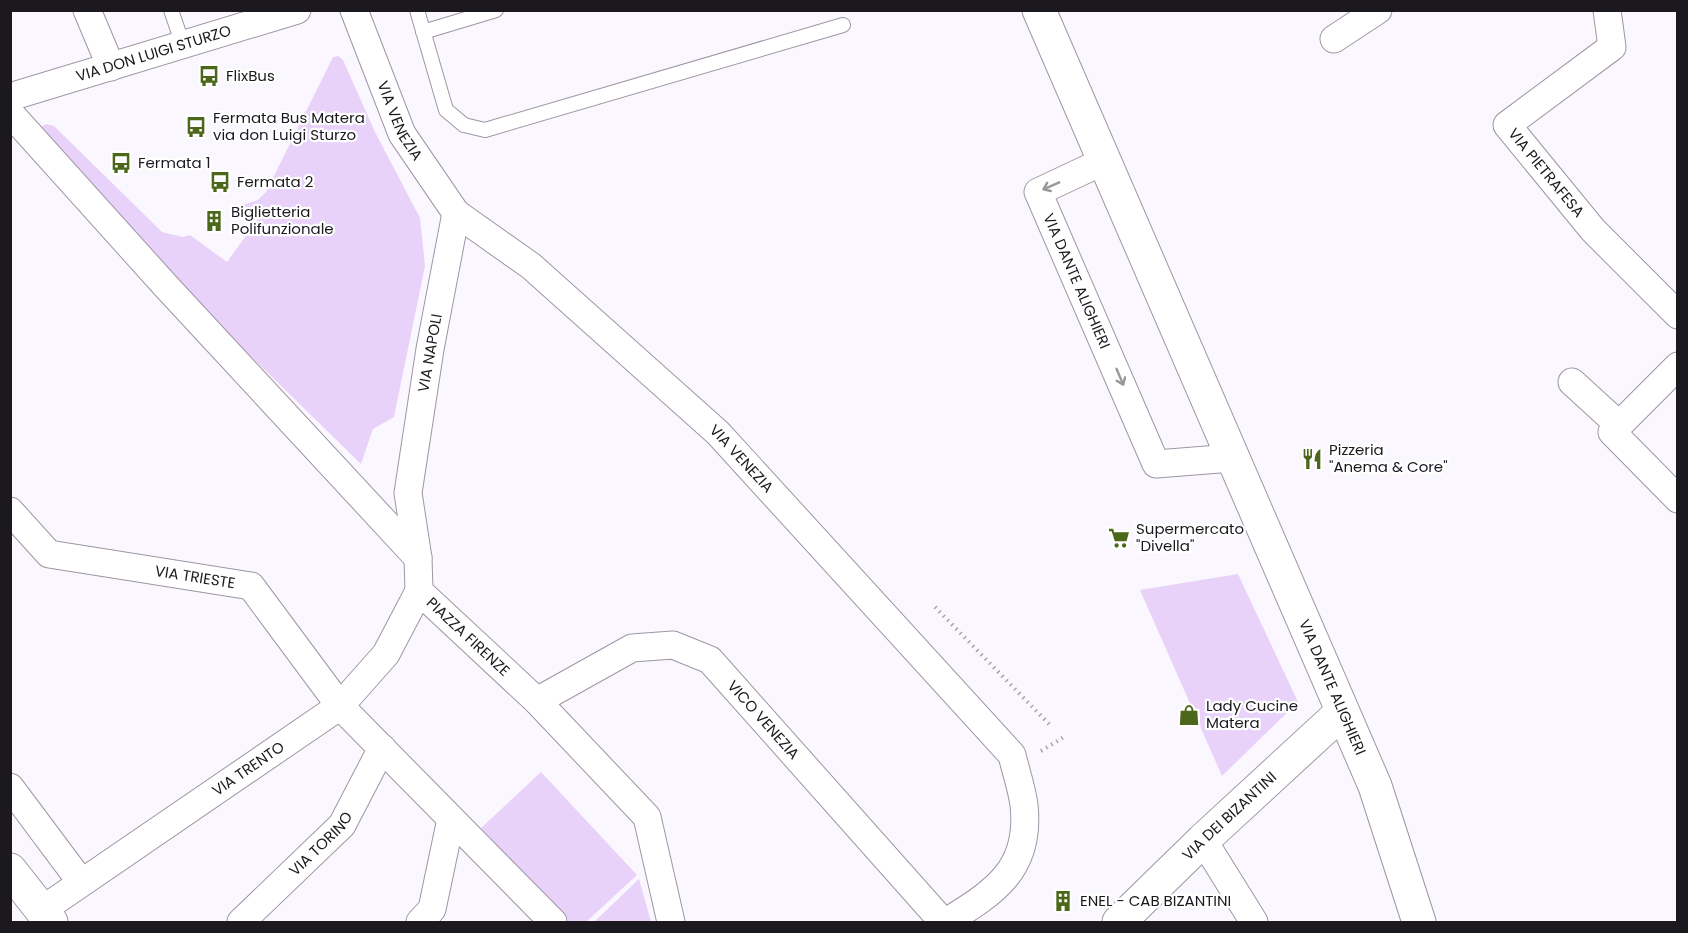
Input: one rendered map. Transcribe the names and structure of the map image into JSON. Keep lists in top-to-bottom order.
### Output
{
  "streets": {
    "main road": ["VIA DANTE ALIGHIERI", "VIA DEI BIZANTINI"],
    "street": [
      "VIA DON LUIGI STURZO",
      "VIA VENEZIA",
      "VIA PIETRAFESA",
      "VIA NAPOLI",
      "VIA TRIESTE",
      "PIAZZA FIRENZE",
      "VICO VENEZIA",
      "VIA TRENTO",
      "VIA TORINO"
    ]
  },
  "crossings": [
    ["VIA VENEZIA", "VIA NAPOLI"],
    ["VIA VENEZIA", "VICO VENEZIA"],
    ["VIA DANTE ALIGHIERI", "VIA DEI BIZANTINI"],
    ["VIA NAPOLI", "PIAZZA FIRENZE"],
    ["VIA TRIESTE", "VIA TRENTO"],
    ["VIA TRIESTE", "VIA TORINO"],
    ["PIAZZA FIRENZE", "VICO VENEZIA"],
    ["PIAZZA FIRENZE", "VIA TRENTO"]
  ],
  "places": {
    "bus stop": [
      "FlixBus",
      "Fermata Bus Matera via don Luigi Sturzo",
      "Fermata 1",
      "Fermata 2"
    ],
    "building": ["Biglietteria Polifunzionale", "ENEL - CAB BIZANTINI"],
    "restaurant": ["Pizzeria \"Anema & Core\""],
    "supermarket": ["Supermercato \"Divella\""],
    "shop": ["Lady Cucine Matera"]
  }
}
